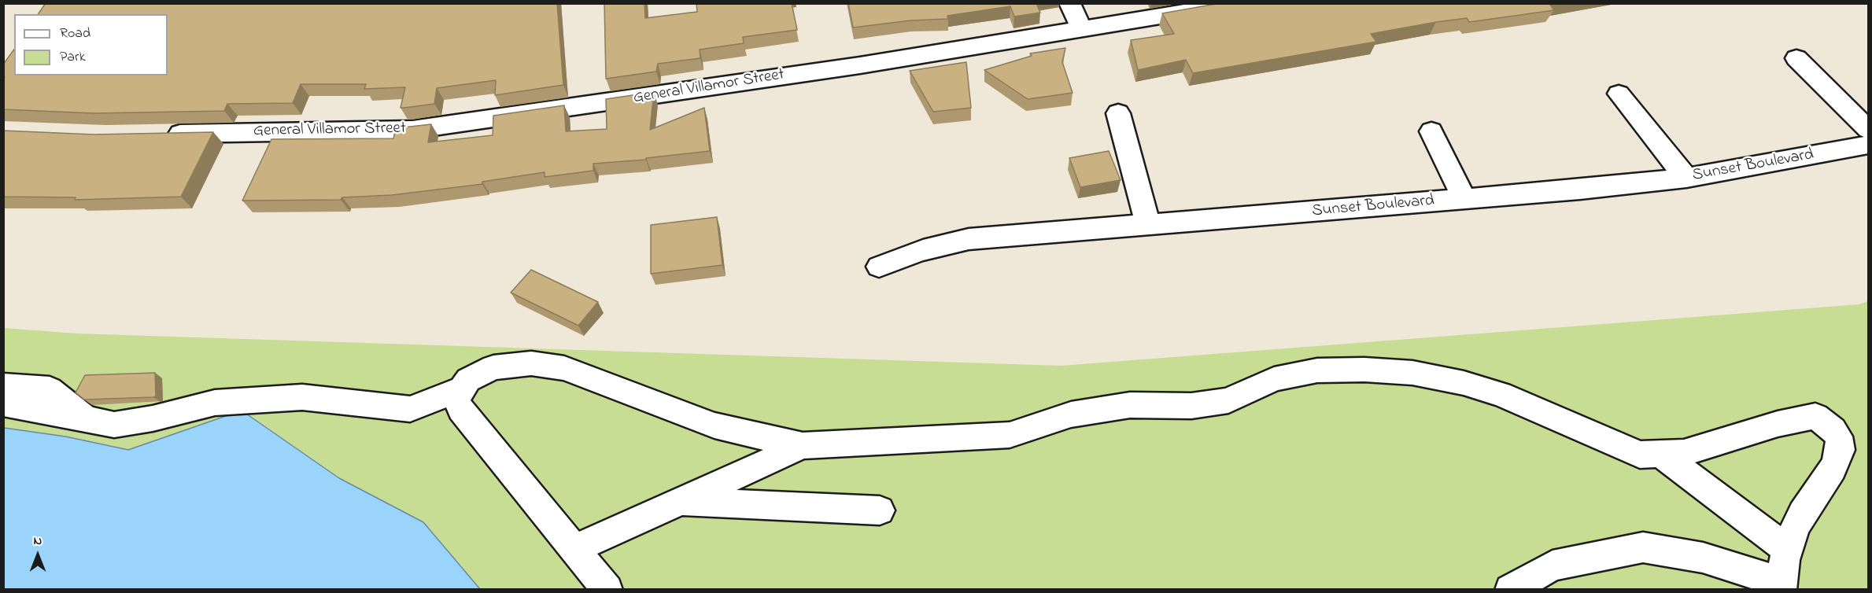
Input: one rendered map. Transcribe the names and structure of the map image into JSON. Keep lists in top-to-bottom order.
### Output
{
  "streets": {
    "street": ["General Villamor Street", "Sunset Boulevard"]
  },
  "legend": ["Road", "Park"],
  "north": "top"
}
